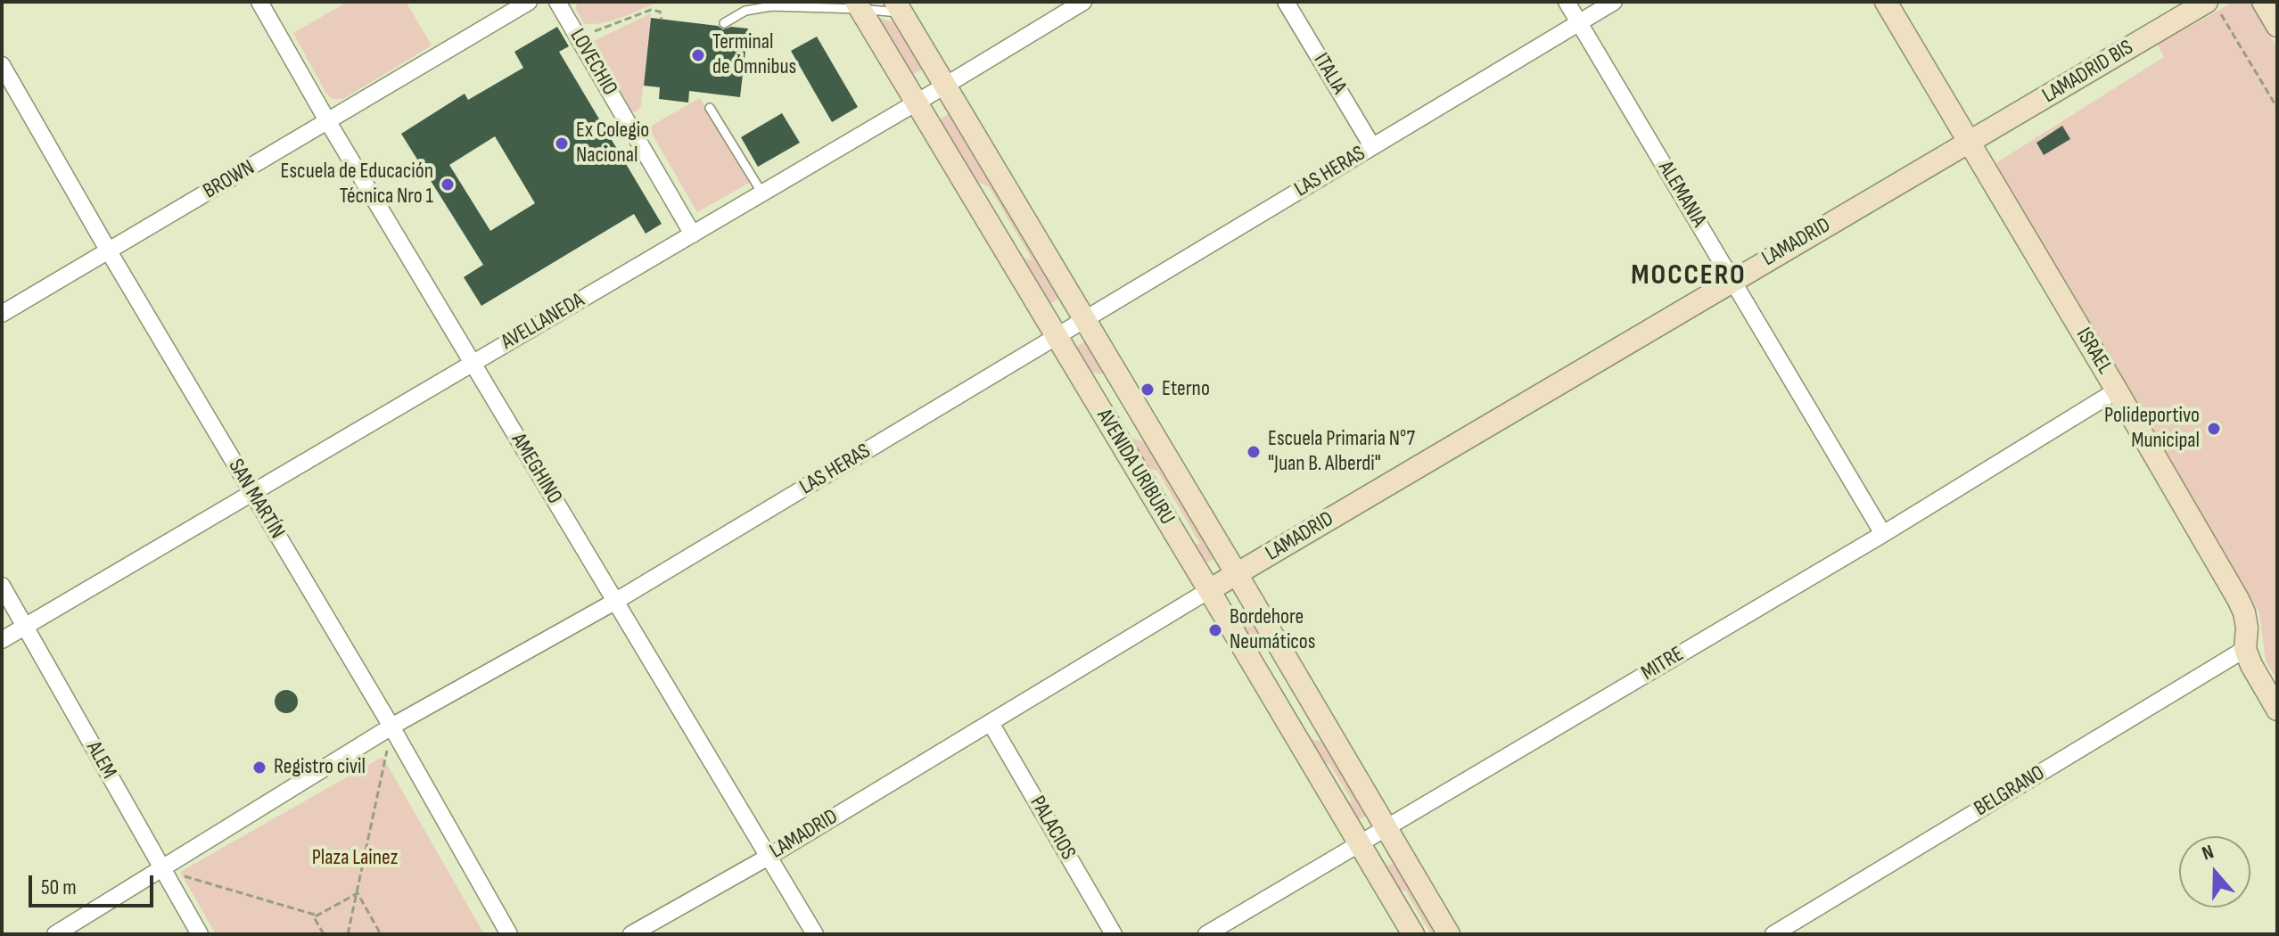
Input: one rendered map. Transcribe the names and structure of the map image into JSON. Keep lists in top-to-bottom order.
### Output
{
  "streets": {
    "main road": [
      "LAMADRID BIS",
      "LAMADRID",
      "ISRAEL",
      "AVENIDA URIBURU"
    ],
    "street": [
      "LOVECHIO",
      "ITALIA",
      "LAS HERAS",
      "BROWN",
      "ALEMANIA",
      "AVELLANEDA",
      "AMEGHINO",
      "SAN MARTÍN",
      "MITRE",
      "ALEM",
      "BELGRANO",
      "PALACIOS"
    ]
  },
  "crossings": [
    ["LOVECHIO", "AVELLANEDA"],
    ["LAMADRID BIS", "LAMADRID"],
    ["LAMADRID BIS", "ISRAEL"],
    ["ITALIA", "LAS HERAS"],
    ["LAS HERAS", "ALEMANIA"],
    ["LAS HERAS", "AVENIDA URIBURU"],
    ["LAS HERAS", "AMEGHINO"],
    ["LAS HERAS", "SAN MARTÍN"],
    ["LAS HERAS", "ALEM"],
    ["BROWN", "AMEGHINO"],
    ["BROWN", "SAN MARTÍN"],
    ["ALEMANIA", "LAMADRID"],
    ["ALEMANIA", "MITRE"],
    ["LAMADRID", "ISRAEL"],
    ["LAMADRID", "AVENIDA URIBURU"],
    ["LAMADRID", "AMEGHINO"],
    ["LAMADRID", "PALACIOS"],
    ["AVELLANEDA", "AVENIDA URIBURU"],
    ["AVELLANEDA", "AMEGHINO"],
    ["AVELLANEDA", "SAN MARTÍN"],
    ["AVELLANEDA", "ALEM"],
    ["ISRAEL", "MITRE"],
    ["ISRAEL", "BELGRANO"],
    ["AVENIDA URIBURU", "MITRE"]
  ],
  "districts": ["MOCCERO"],
  "parks": ["Plaza Lainez"],
  "places": [
    "Terminal de Ómnibus",
    "Ex Colegio Nacional",
    "Escuela de Educación Técnica Nro 1",
    "Eterno",
    "Polideportivo Municipal",
    "Escuela Primaria N°7 \"Juan B. Alberdi\"",
    "Bordehore Neumáticos",
    "Registro civil"
  ],
  "scale_bar": "50 m",
  "north": "top"
}
